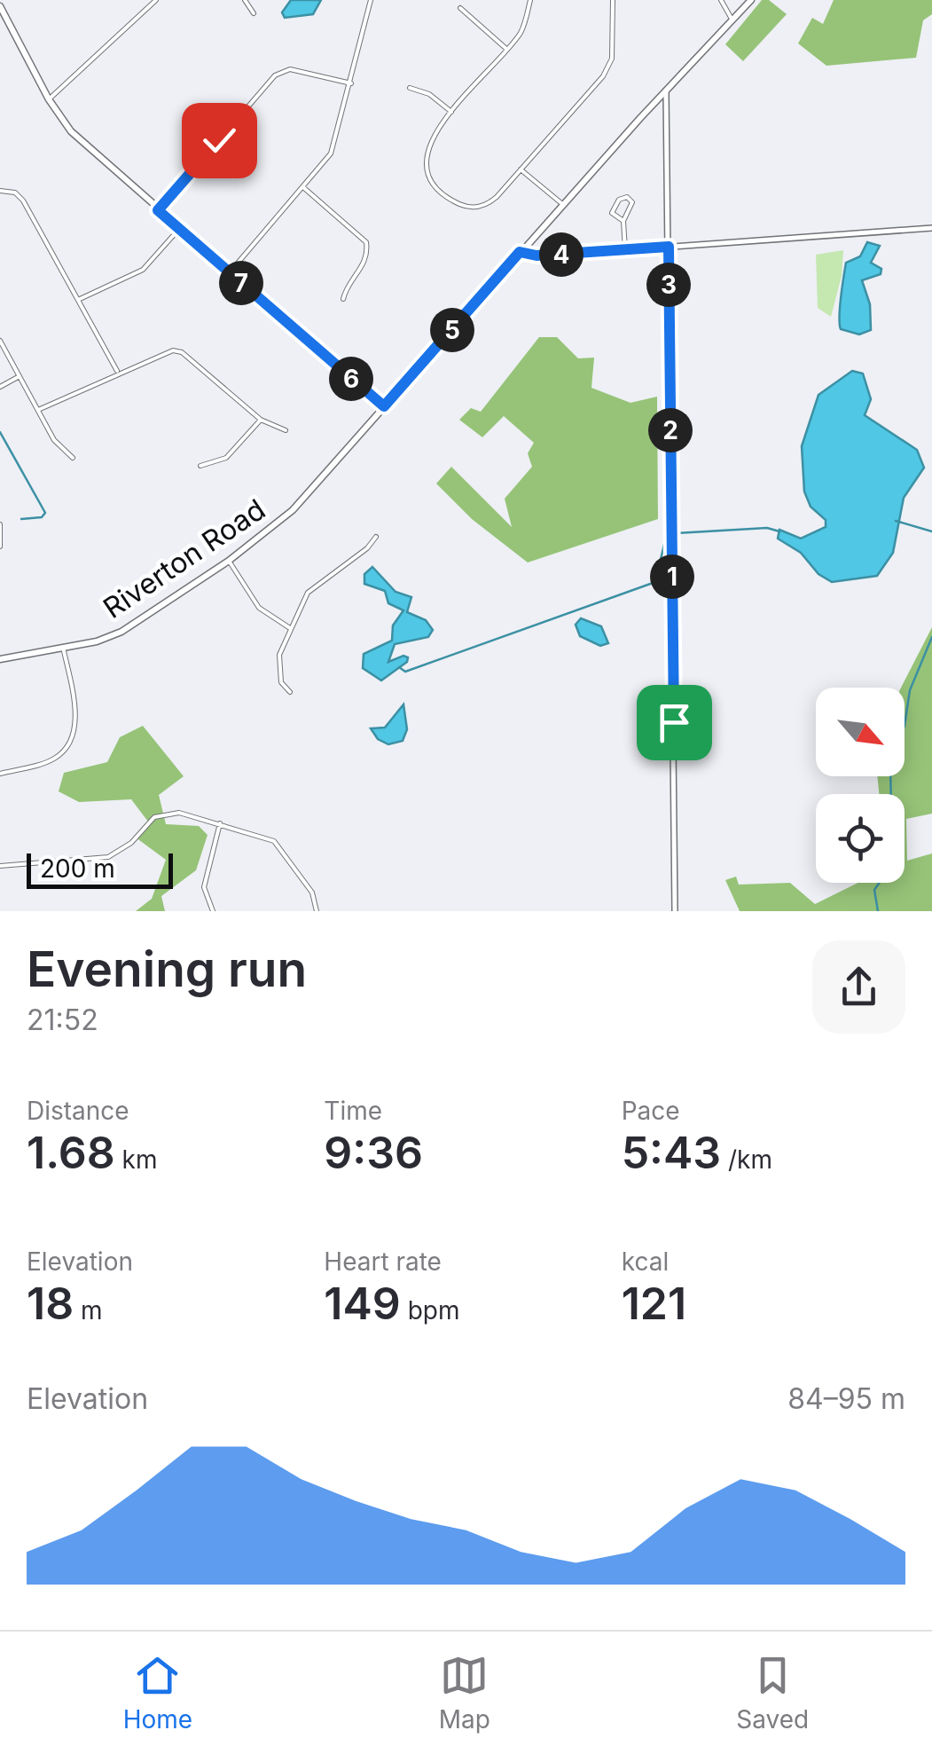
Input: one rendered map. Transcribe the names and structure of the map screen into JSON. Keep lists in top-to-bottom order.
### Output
{
  "streets": {
    "main road": ["Riverton Road"]
  },
  "scale_bar": "200 m",
  "north": "bottom right",
  "page": {
    "pins": [
      "4",
      "7",
      "3",
      "5",
      "6",
      "2",
      "1"
    ],
    "scale": "200 m",
    "heading": ["Evening run", "21:52"],
    "stats": [
      ["Distance", "1.68 km"],
      ["Time", "9:36"],
      ["Pace", "5:43 /km"],
      ["Elevation", "18 m"],
      ["Heart rate", "149 bpm"],
      ["kcal", "121"]
    ],
    "chart": ["Elevation", "84–95 m"],
    "tabs": ["Home", "Map", "Saved"]
  }
}
